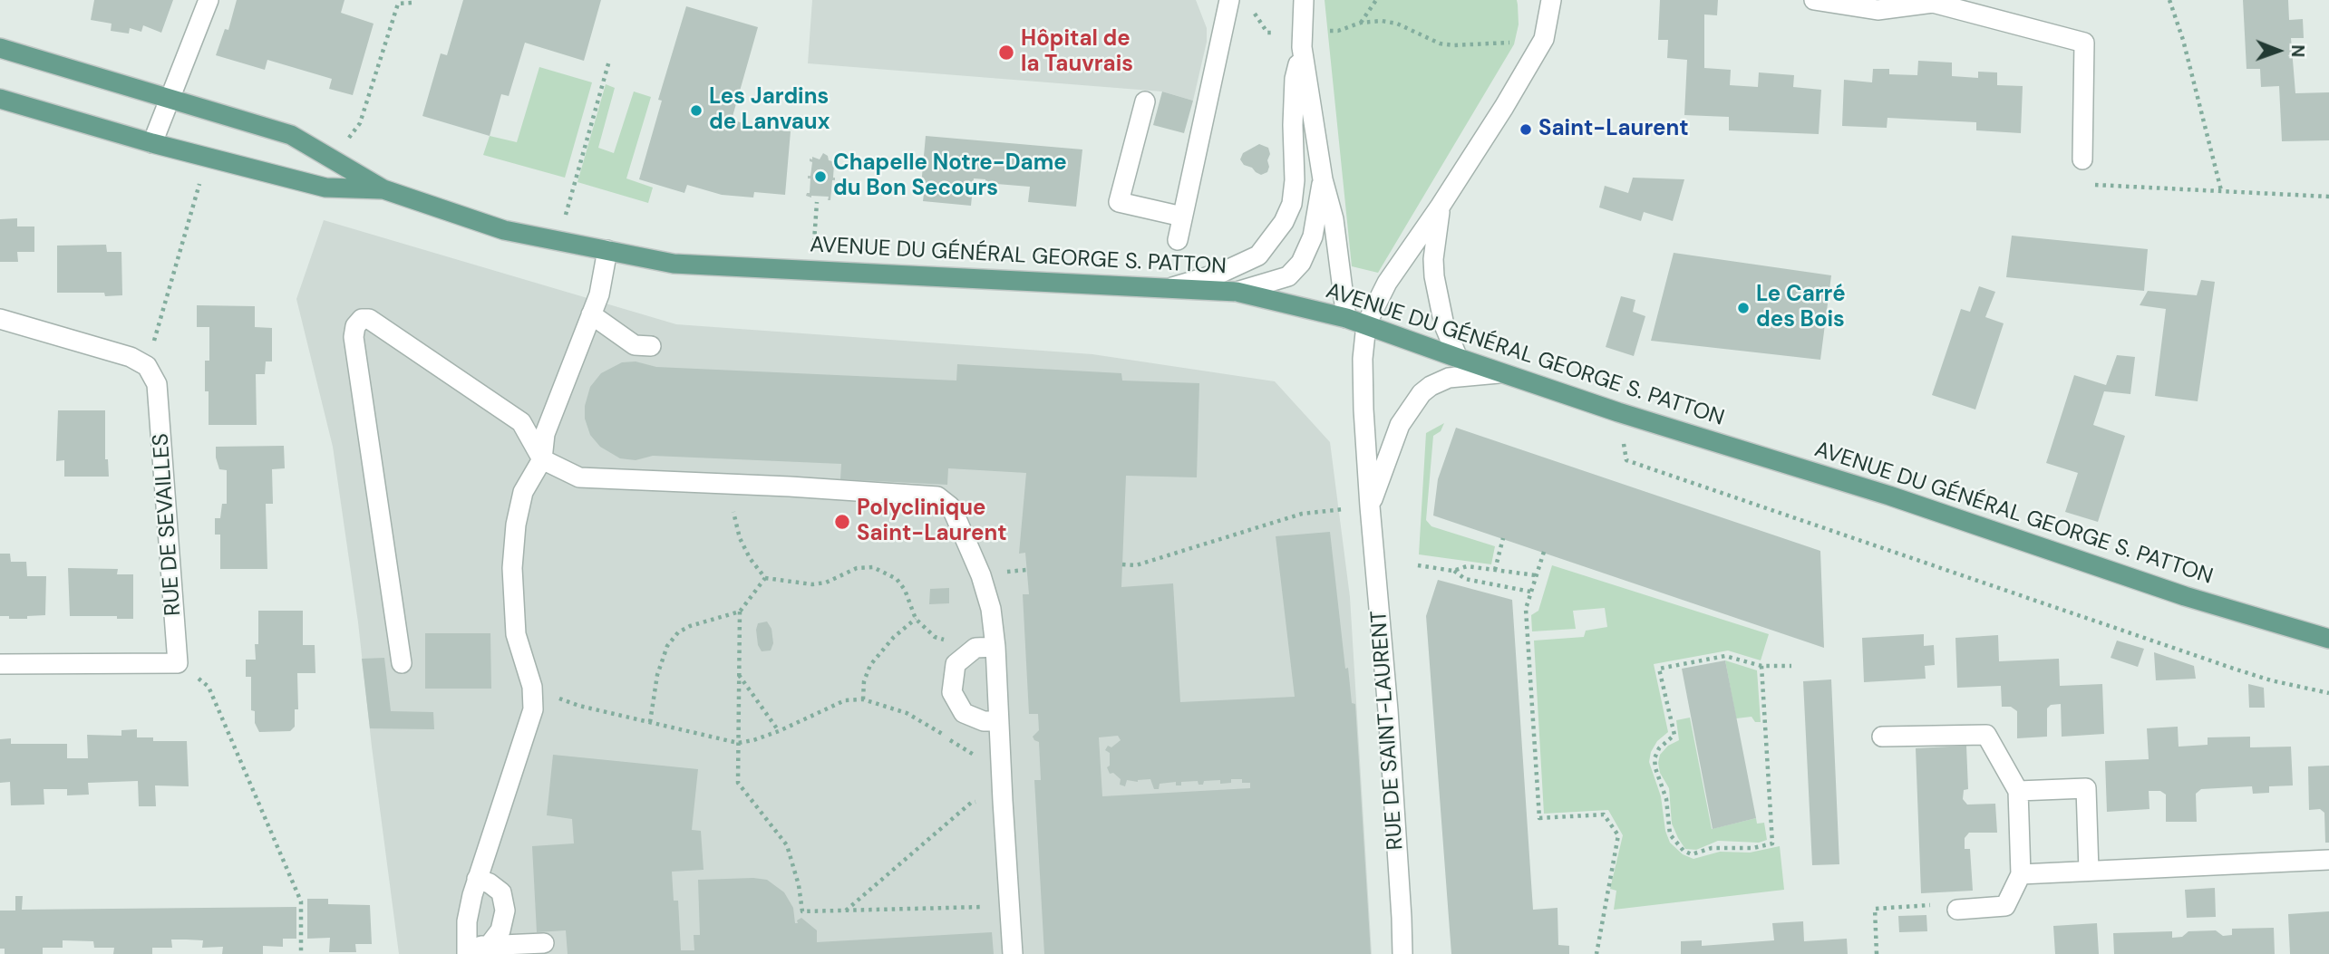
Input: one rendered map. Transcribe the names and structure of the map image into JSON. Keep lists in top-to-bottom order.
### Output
{
  "streets": {
    "main road": ["AVENUE DU GÉNÉRAL GEORGE S. PATTON"],
    "street": ["RUE DE SEVAILLES", "RUE DE SAINT-LAURENT"]
  },
  "crossings": [
    ["AVENUE DU GÉNÉRAL GEORGE S. PATTON", "RUE DE SAINT-LAURENT"]
  ],
  "places": [
    "Hôpital de la Tauvrais",
    "Les Jardins de Lanvaux",
    "Saint-Laurent",
    "Chapelle Notre-Dame du Bon Secours",
    "Le Carré des Bois",
    "Polyclinique Saint-Laurent"
  ],
  "north": "right"
}
